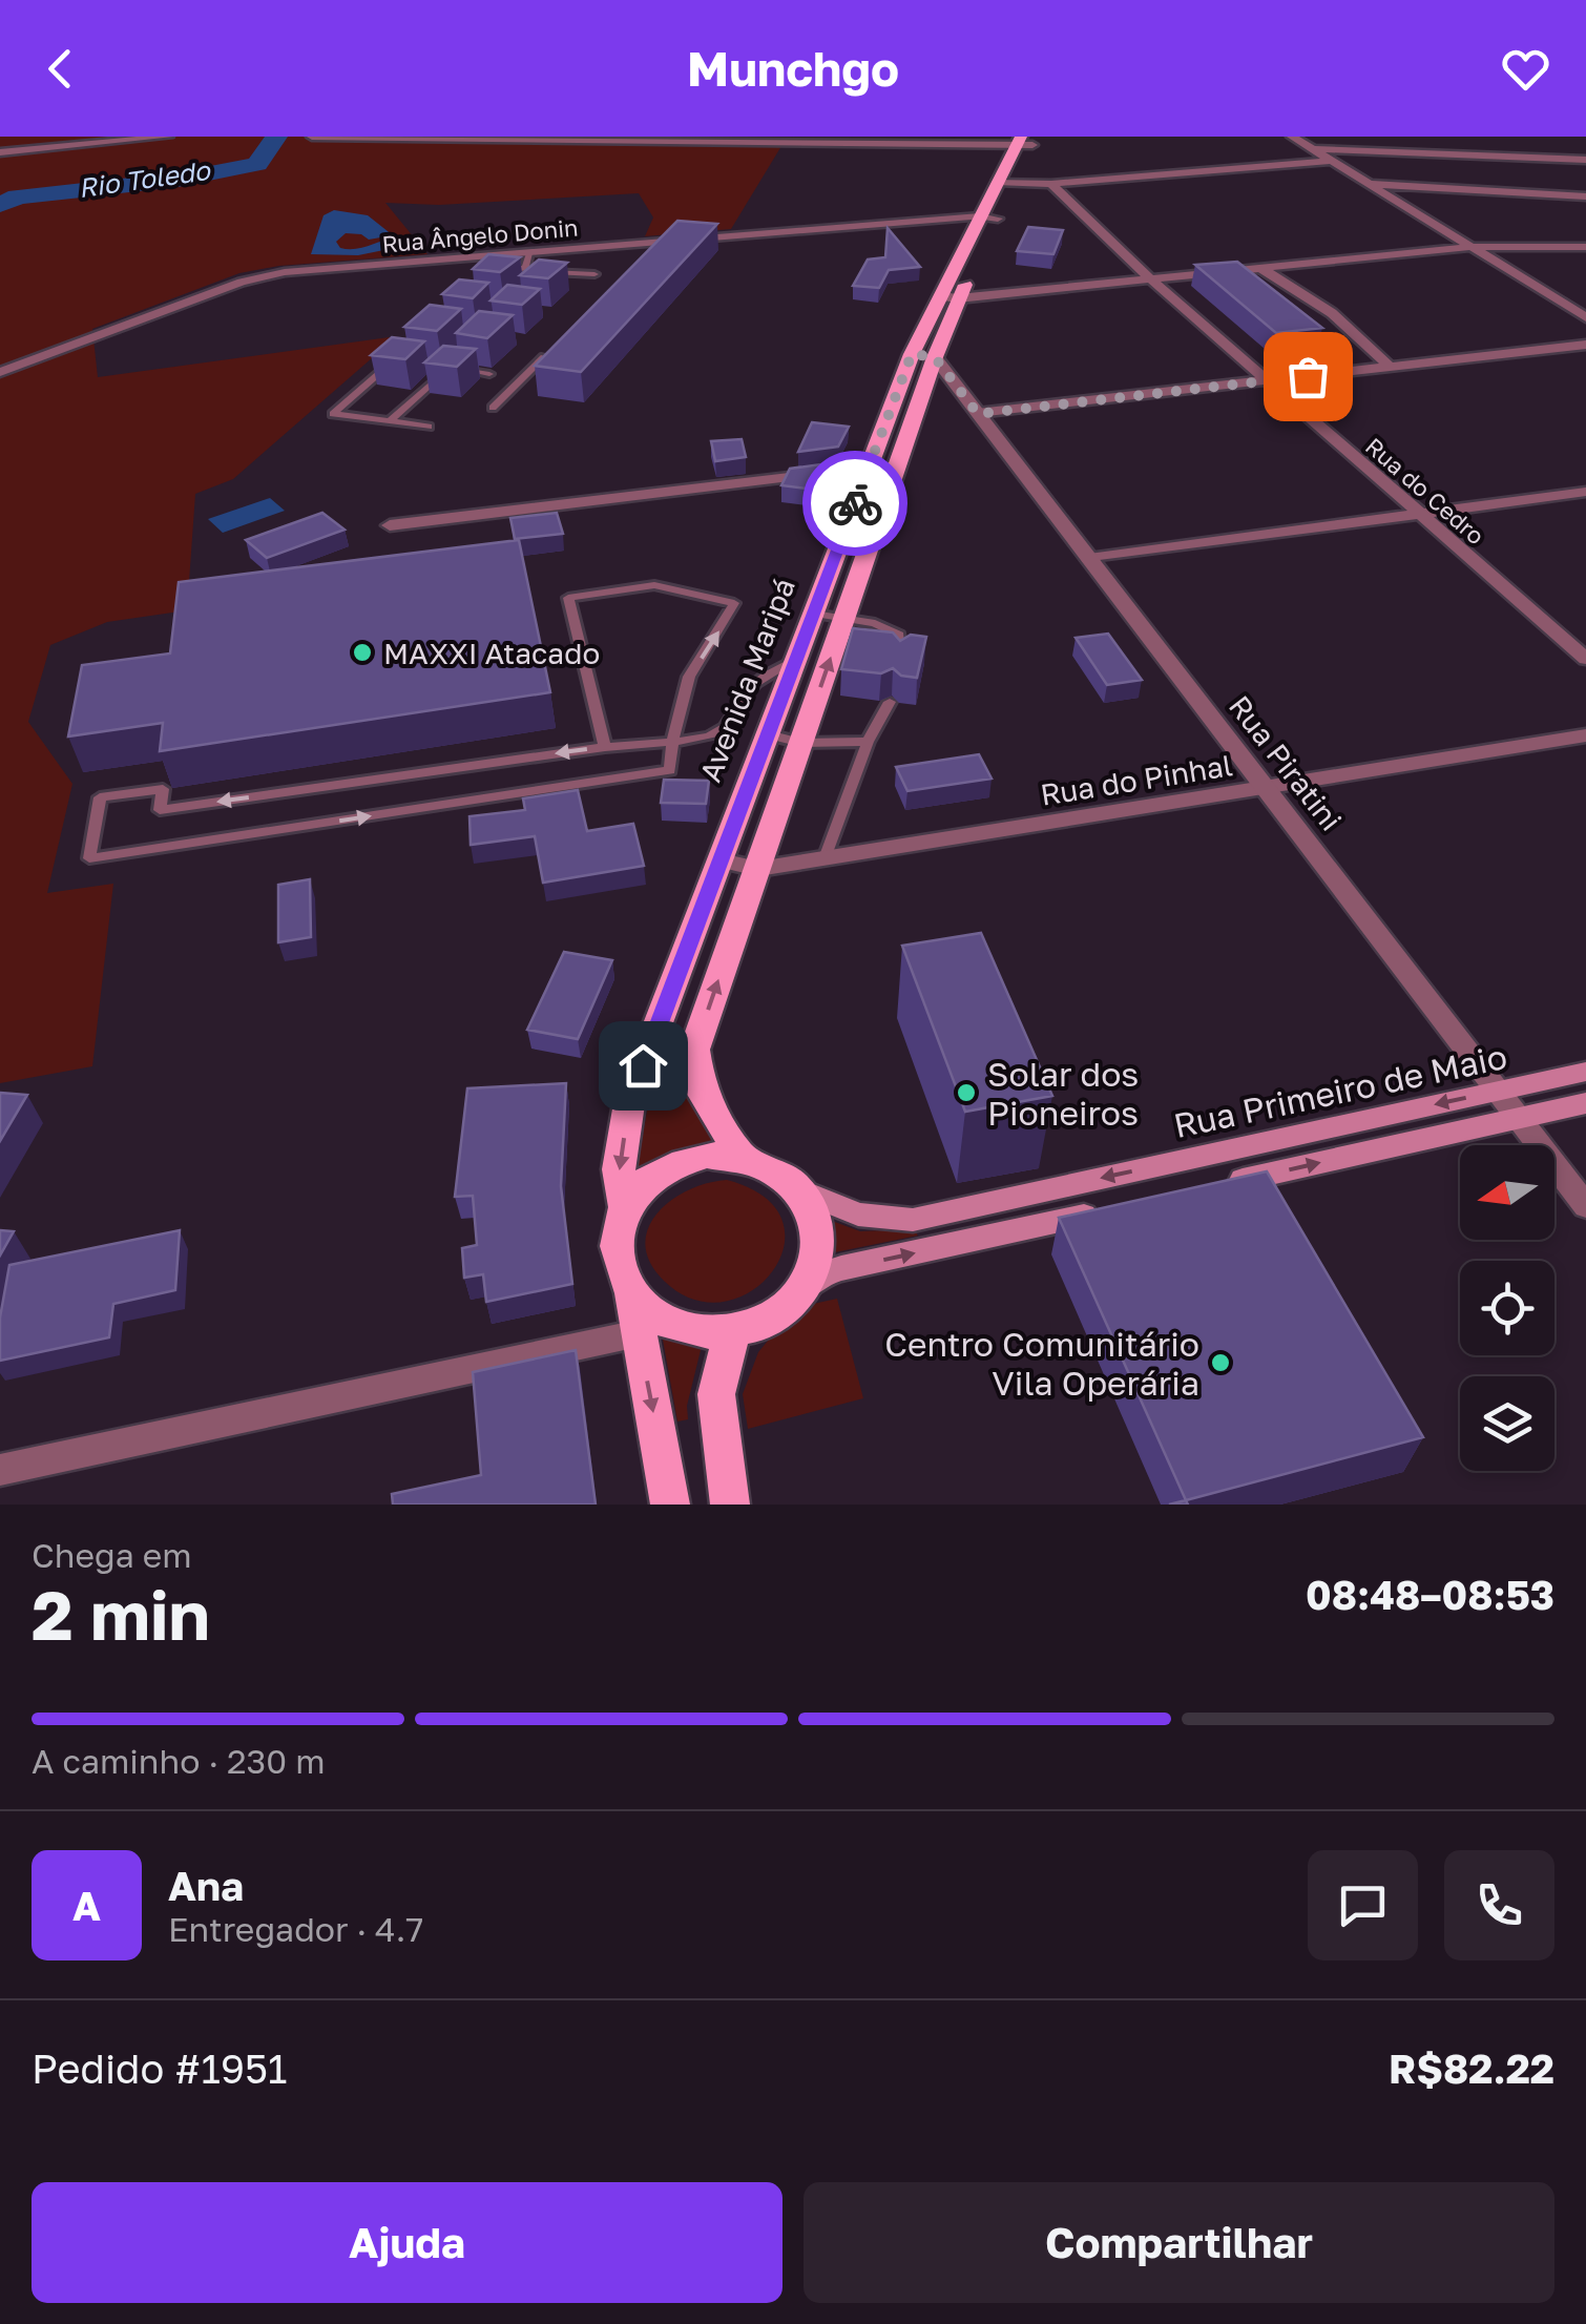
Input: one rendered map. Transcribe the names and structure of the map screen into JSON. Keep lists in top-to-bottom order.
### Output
{
  "streets": {
    "main road": ["Avenida Maripá", "Rua Primeiro de Maio"],
    "street": [
      "Rua Ângelo Donin",
      "Rua do Cedro",
      "Rua Piratini",
      "Rua do Pinhal"
    ]
  },
  "crossings": [
    ["Rua Ângelo Donin", "Avenida Maripá"],
    ["Avenida Maripá", "Rua Piratini"],
    ["Avenida Maripá", "Rua do Pinhal"],
    ["Avenida Maripá", "Rua Primeiro de Maio"],
    ["Rua Piratini", "Rua do Pinhal"],
    ["Rua Piratini", "Rua Primeiro de Maio"]
  ],
  "water": ["Rio Toledo"],
  "places": ["MAXXI Atacado", "Solar dos Pioneiros", "Centro Comunitário Vila Operária"],
  "north": "left",
  "page": {
    "header": "Munchgo",
    "heading": ["2 min", "Chega em", "08:48–08:53"],
    "panel": [
      "Ana",
      "Entregador · 4.7",
      "Pedido #1951",
      "R$82.22"
    ],
    "bar": "A caminho · 230 m",
    "round": "A",
    "buttons": ["Ajuda", "Compartilhar"]
  }
}
